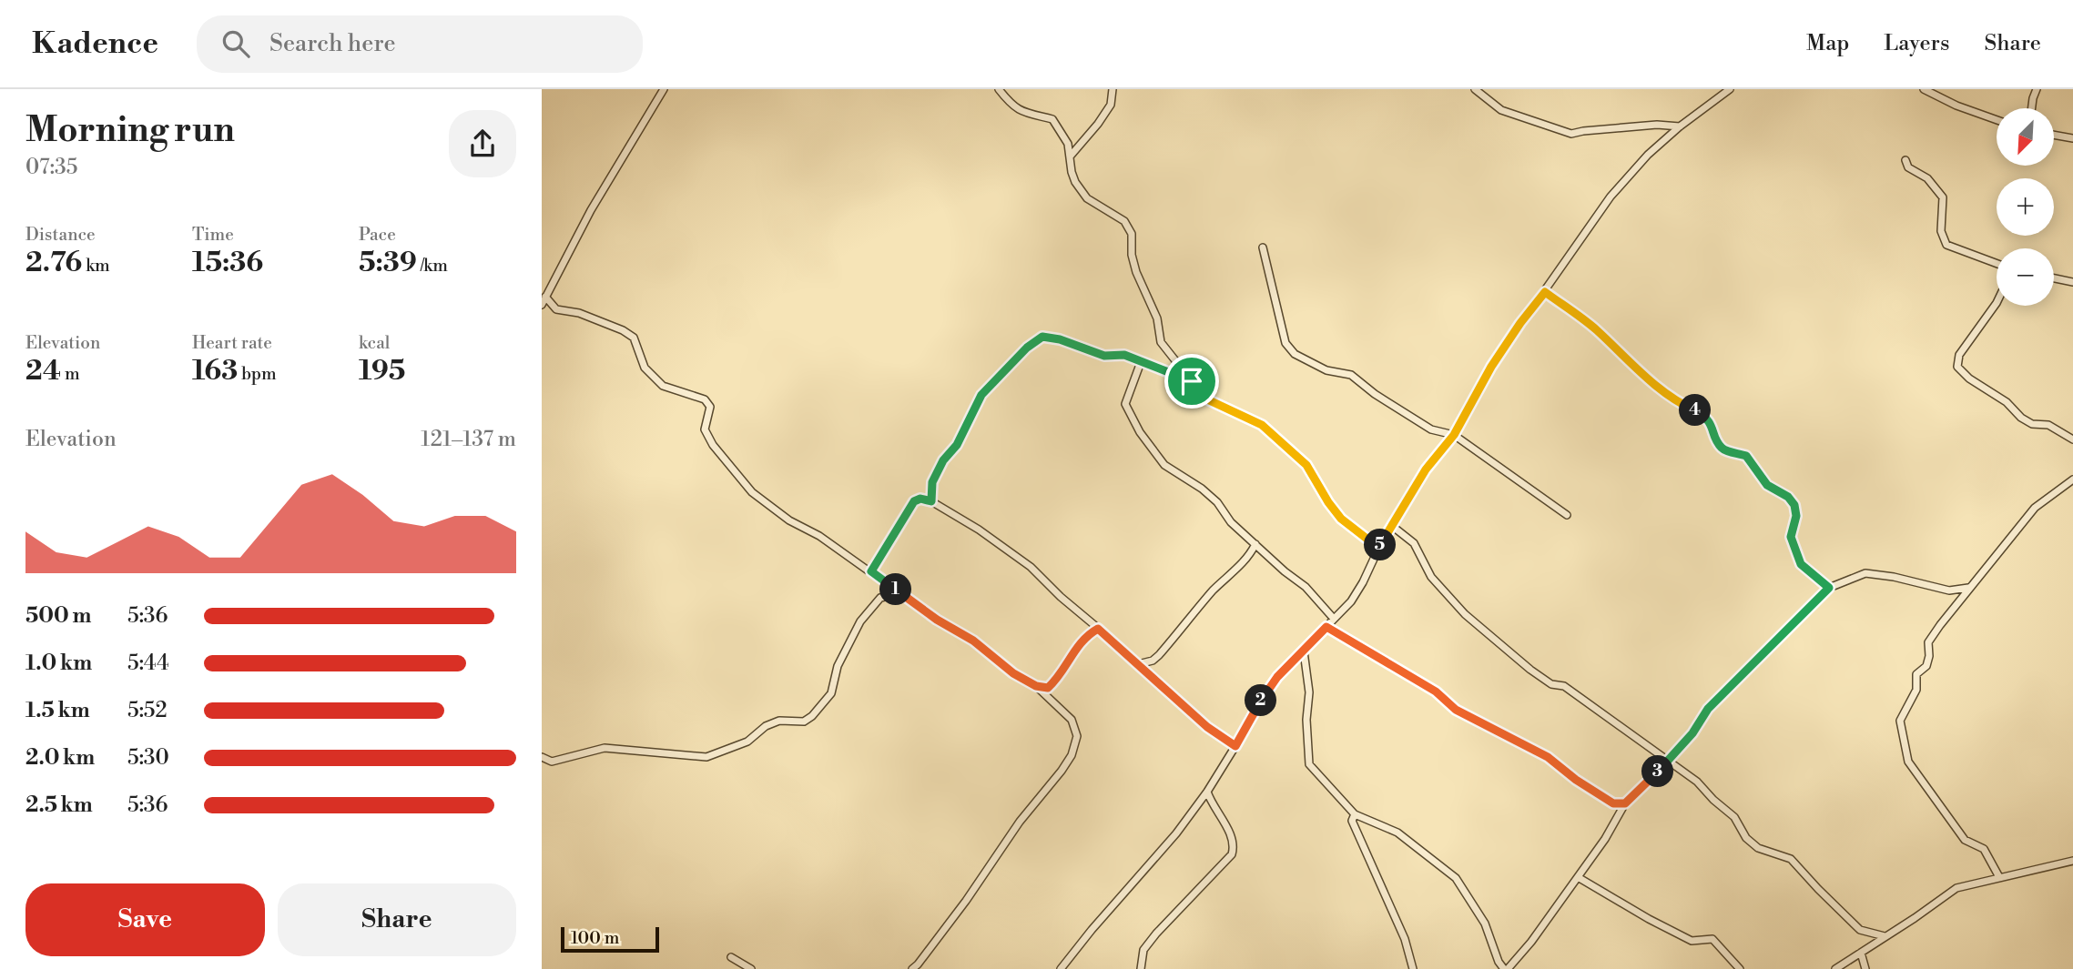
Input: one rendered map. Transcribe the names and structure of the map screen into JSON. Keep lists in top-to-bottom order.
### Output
{
  "scale_bar": "100 m",
  "north": "bottom left",
  "page": {
    "header": "Kadence",
    "search": "Search here",
    "nav": ["Map", "Layers", "Share"],
    "heading": ["Morning run", "07:35"],
    "map_buttons": ["+", "−"],
    "stats": [
      ["Distance", "2.76 km"],
      ["Time", "15:36"],
      ["Pace", "5:39 /km"],
      ["Elevation", "24 m"],
      ["Heart rate", "163 bpm"],
      ["kcal", "195"]
    ],
    "pins": [
      "4",
      "5",
      "1",
      "2",
      "3"
    ],
    "chart": ["Elevation", "121–137 m"],
    "list": [
      {
        "name": "500 m",
        "note": "5:36"
      },
      {
        "name": "1.0 km",
        "note": "5:44"
      },
      {
        "name": "1.5 km",
        "note": "5:52"
      },
      {
        "name": "2.0 km",
        "note": "5:30"
      },
      {
        "name": "2.5 km",
        "note": "5:36"
      }
    ],
    "buttons": ["Save", "Share"],
    "scale": "100 m"
  }
}
